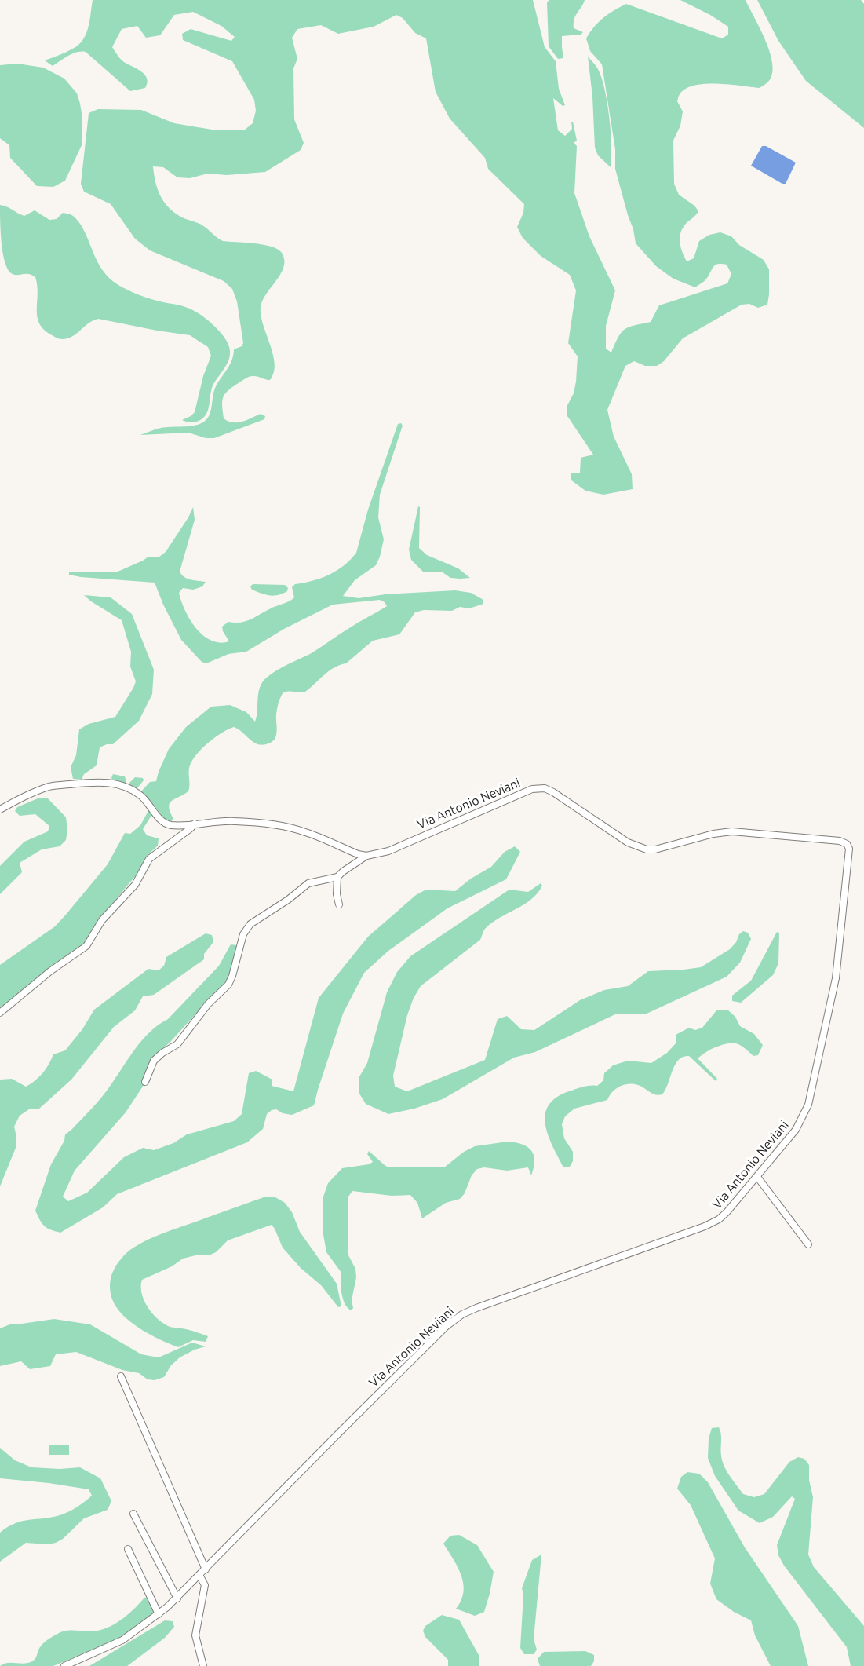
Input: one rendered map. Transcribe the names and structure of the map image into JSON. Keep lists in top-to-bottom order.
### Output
{
  "streets": {
    "street": ["Via Antonio Neviani"]
  }
}
